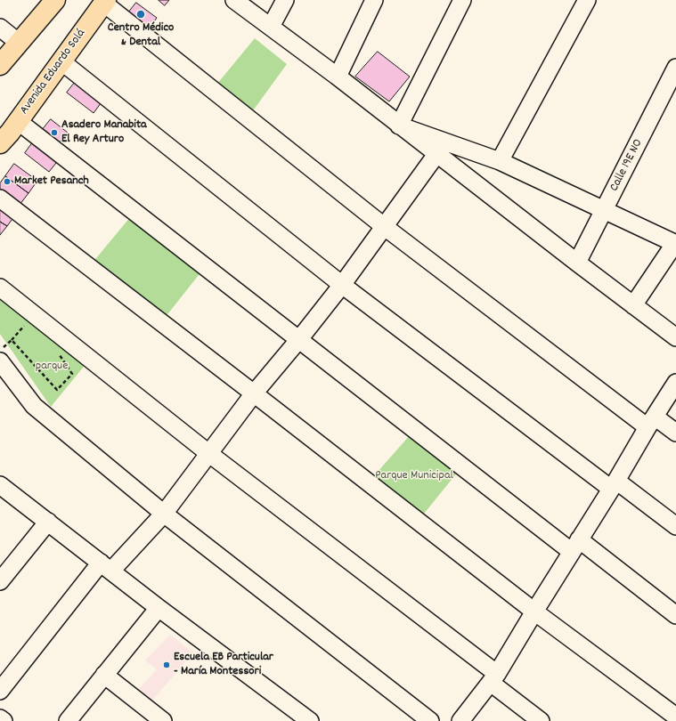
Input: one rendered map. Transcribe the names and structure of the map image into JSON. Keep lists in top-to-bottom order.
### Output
{
  "streets": {
    "main road": ["Avenida Eduardo Solá"],
    "street": ["Calle 19E NO"]
  },
  "parks": ["parque", "Parque Municipal"],
  "places": [
    "Centro Médico & Dental",
    "Asadero Manabita El Rey Arturo",
    "Market Pesanch",
    "Escuela EB Particular - María Montessori"
  ]
}
